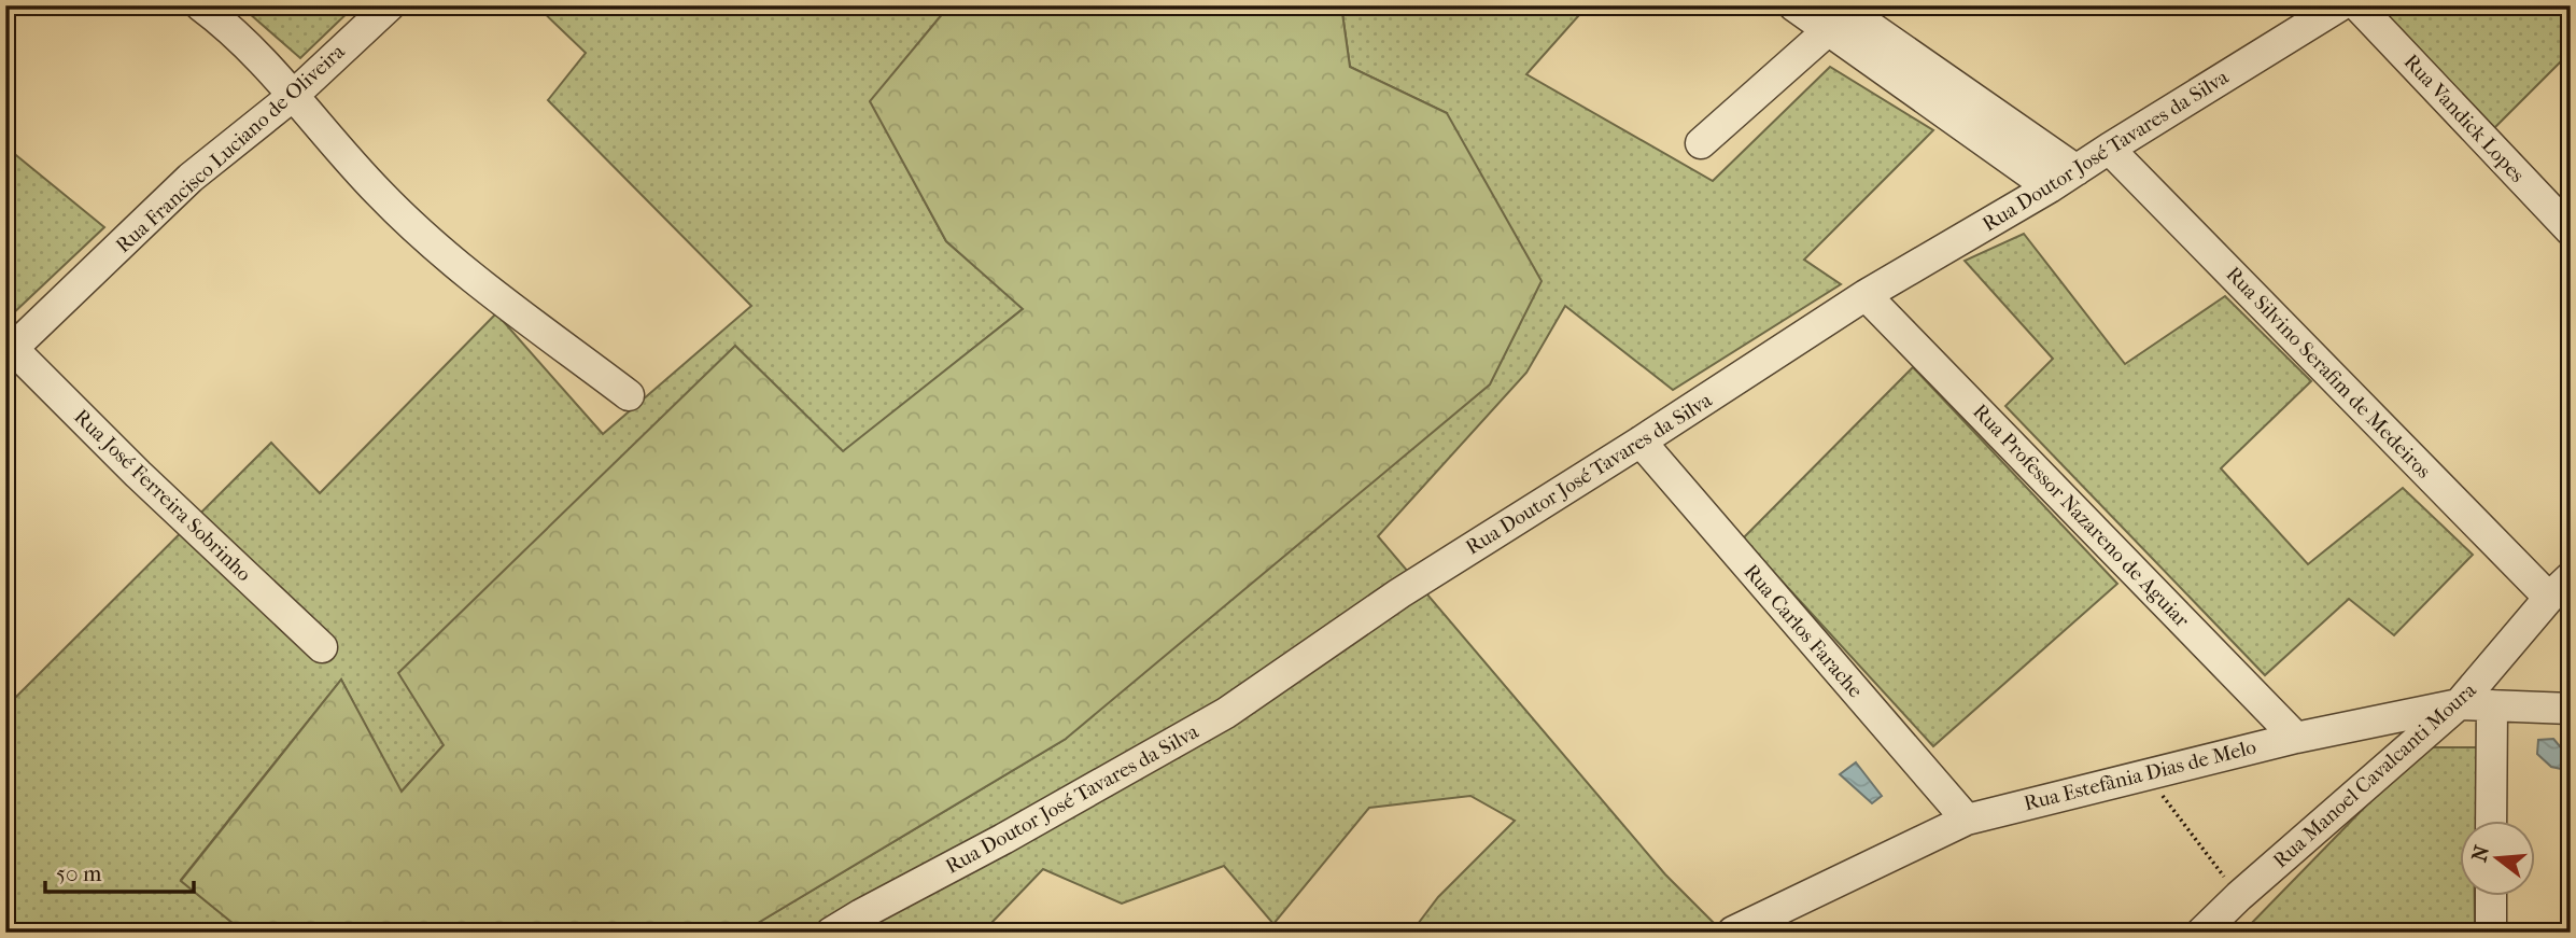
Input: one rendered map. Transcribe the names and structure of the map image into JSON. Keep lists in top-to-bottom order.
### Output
{
  "streets": {
    "street": [
      "Rua Vandick Lopes",
      "Rua Francisco Luciano de Oliveira",
      "Rua Doutor José Tavares da Silva",
      "Rua Silvino Serafim de Medeiros",
      "Rua José Ferreira Sobrinho",
      "Rua Professor Nazareno de Aguiar",
      "Rua Carlos Farache",
      "Rua Estefânia Dias de Melo",
      "Rua Manoel Cavalcanti Moura"
    ]
  },
  "crossings": [
    ["Rua Francisco Luciano de Oliveira", "Rua José Ferreira Sobrinho"],
    ["Rua Doutor José Tavares da Silva", "Rua Silvino Serafim de Medeiros"],
    ["Rua Doutor José Tavares da Silva", "Rua Professor Nazareno de Aguiar"],
    ["Rua Doutor José Tavares da Silva", "Rua Carlos Farache"],
    ["Rua Silvino Serafim de Medeiros", "Rua Manoel Cavalcanti Moura"],
    ["Rua Professor Nazareno de Aguiar", "Rua Estefânia Dias de Melo"],
    ["Rua Carlos Farache", "Rua Estefânia Dias de Melo"],
    ["Rua Estefânia Dias de Melo", "Rua Manoel Cavalcanti Moura"]
  ],
  "scale_bar": "50 m",
  "north": "left"
}
